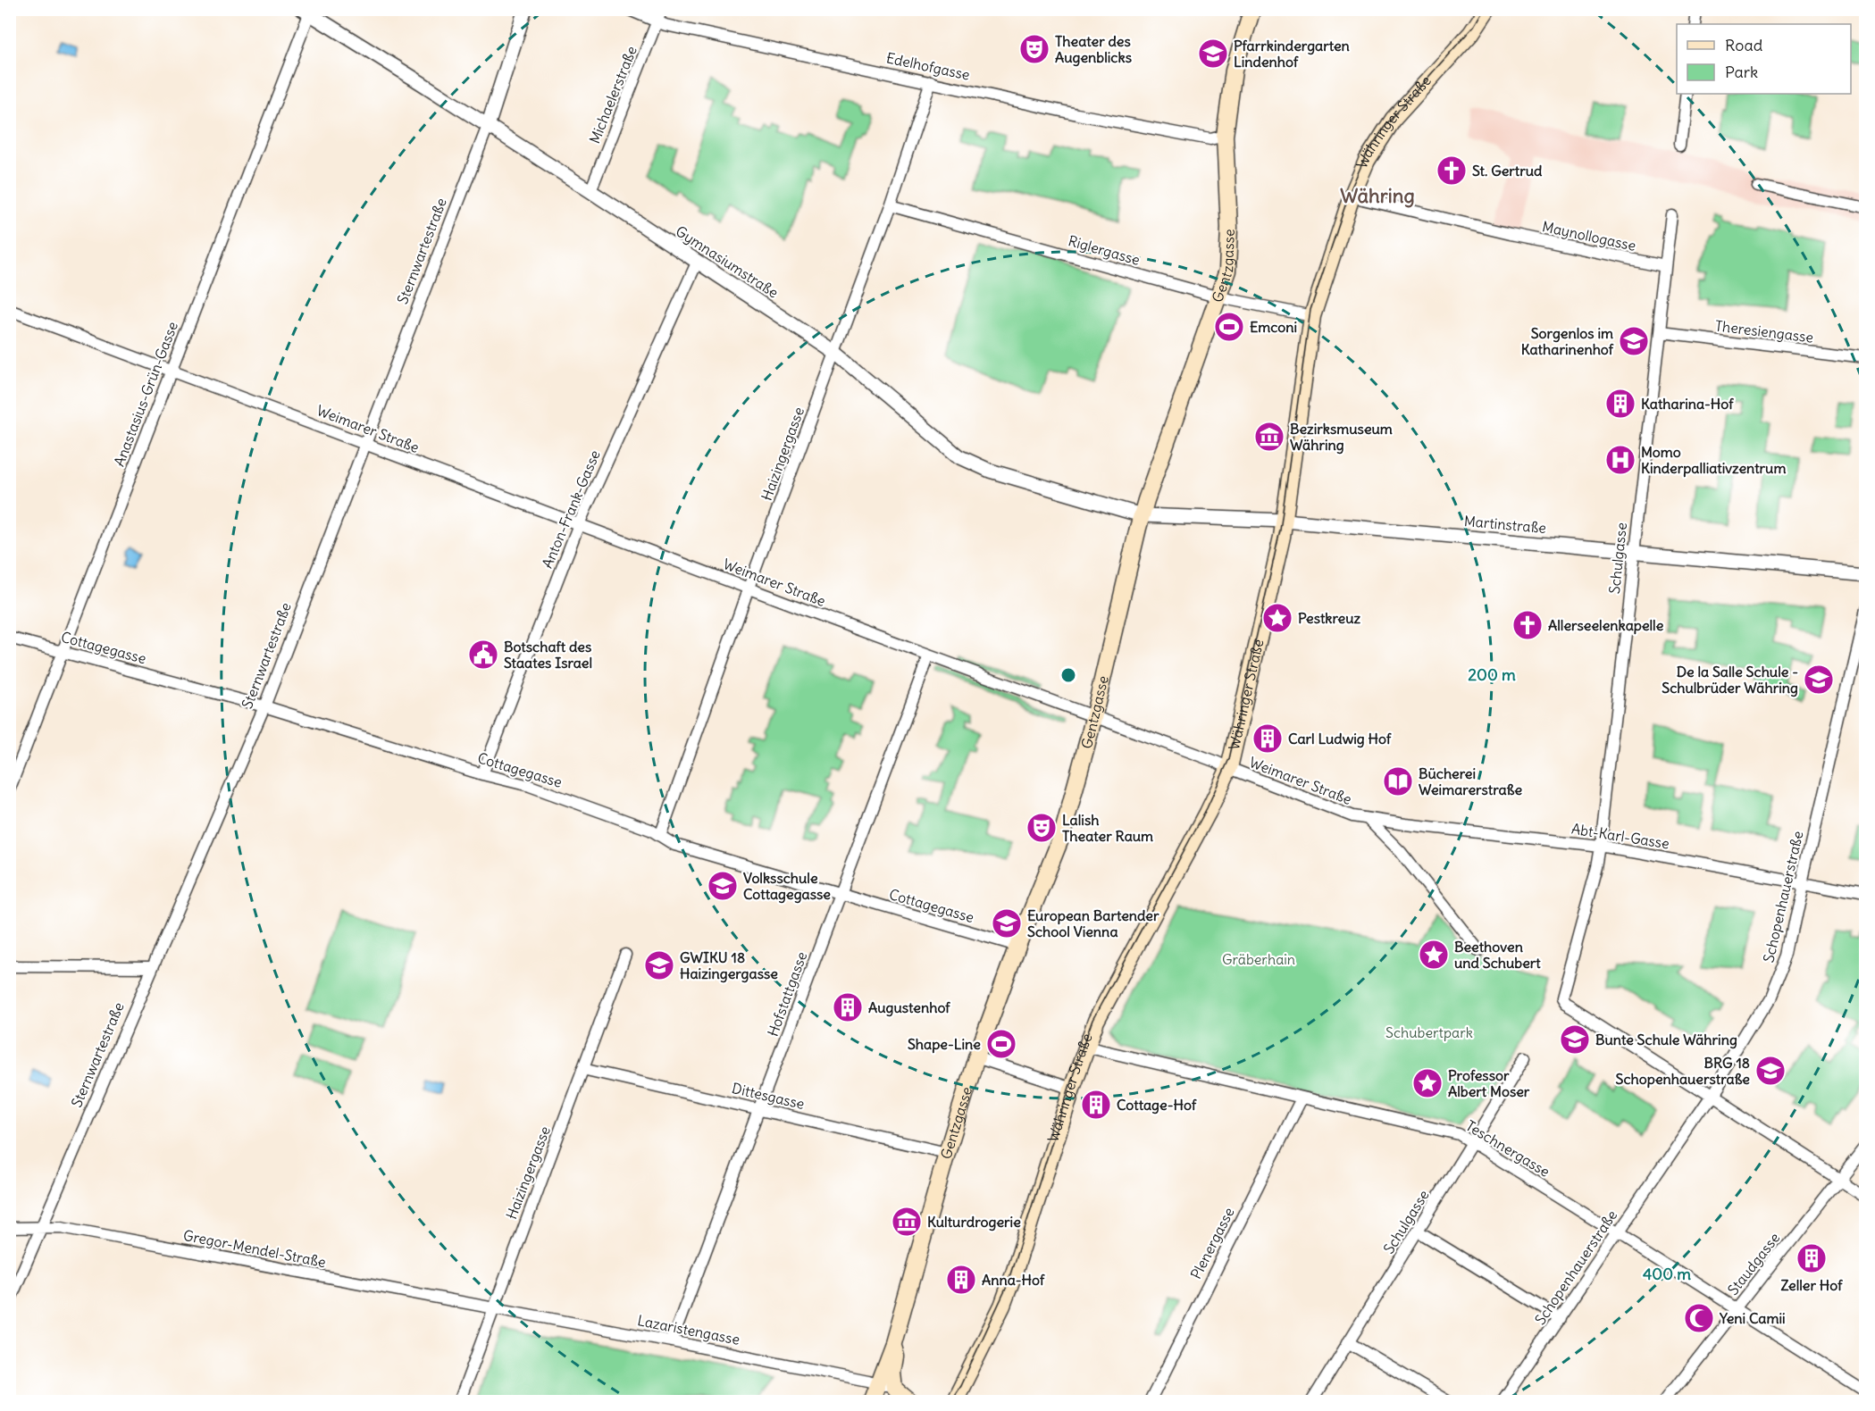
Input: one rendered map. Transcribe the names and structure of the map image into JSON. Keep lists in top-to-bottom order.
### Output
{
  "streets": {
    "main road": ["Währinger Straße", "Gentzgasse"],
    "street": [
      "Edelhofgasse",
      "Michaelerstraße",
      "Maynollogasse",
      "Riglergasse",
      "Sternwartestraße",
      "Gymnasiumstraße",
      "Theresiengasse",
      "Anastasius-Grün-Gasse",
      "Weimarer Straße",
      "Haizingergasse",
      "Anton-Frank-Gasse",
      "Martinstraße",
      "Schulgasse",
      "Cottagegasse",
      "Abt-Karl-Gasse",
      "Schopenhauerstraße",
      "Hofstattgasse",
      "Dittesgasse",
      "Teschnergasse",
      "Plenergasse",
      "Gregor-Mendel-Straße",
      "Staudgasse",
      "Lazaristengasse"
    ]
  },
  "crossings": [
    ["Edelhofgasse", "Michaelerstraße"],
    ["Edelhofgasse", "Gentzgasse"],
    ["Edelhofgasse", "Haizingergasse"],
    ["Michaelerstraße", "Gymnasiumstraße"],
    ["Währinger Straße", "Maynollogasse"],
    ["Währinger Straße", "Riglergasse"],
    ["Währinger Straße", "Weimarer Straße"],
    ["Währinger Straße", "Martinstraße"],
    ["Währinger Straße", "Teschnergasse"],
    ["Maynollogasse", "Schulgasse"],
    ["Riglergasse", "Gentzgasse"],
    ["Riglergasse", "Haizingergasse"],
    ["Sternwartestraße", "Gymnasiumstraße"],
    ["Sternwartestraße", "Weimarer Straße"],
    ["Sternwartestraße", "Cottagegasse"],
    ["Sternwartestraße", "Gregor-Mendel-Straße"],
    ["Gymnasiumstraße", "Gentzgasse"],
    ["Gymnasiumstraße", "Anastasius-Grün-Gasse"],
    ["Gymnasiumstraße", "Haizingergasse"],
    ["Gymnasiumstraße", "Anton-Frank-Gasse"],
    ["Gymnasiumstraße", "Martinstraße"],
    ["Gentzgasse", "Weimarer Straße"],
    ["Gentzgasse", "Martinstraße"],
    ["Gentzgasse", "Cottagegasse"],
    ["Gentzgasse", "Dittesgasse"],
    ["Gentzgasse", "Lazaristengasse"],
    ["Theresiengasse", "Schulgasse"],
    ["Anastasius-Grün-Gasse", "Weimarer Straße"],
    ["Anastasius-Grün-Gasse", "Cottagegasse"],
    ["Weimarer Straße", "Haizingergasse"],
    ["Weimarer Straße", "Anton-Frank-Gasse"],
    ["Weimarer Straße", "Abt-Karl-Gasse"],
    ["Weimarer Straße", "Hofstattgasse"],
    ["Haizingergasse", "Cottagegasse"],
    ["Haizingergasse", "Dittesgasse"],
    ["Haizingergasse", "Gregor-Mendel-Straße"],
    ["Haizingergasse", "Lazaristengasse"],
    ["Anton-Frank-Gasse", "Cottagegasse"],
    ["Martinstraße", "Schulgasse"],
    ["Schulgasse", "Abt-Karl-Gasse"],
    ["Schulgasse", "Schopenhauerstraße"],
    ["Schulgasse", "Teschnergasse"],
    ["Cottagegasse", "Hofstattgasse"],
    ["Abt-Karl-Gasse", "Schopenhauerstraße"],
    ["Schopenhauerstraße", "Teschnergasse"],
    ["Hofstattgasse", "Dittesgasse"],
    ["Hofstattgasse", "Lazaristengasse"],
    ["Teschnergasse", "Plenergasse"],
    ["Teschnergasse", "Staudgasse"],
    ["Gregor-Mendel-Straße", "Lazaristengasse"]
  ],
  "districts": ["Währing"],
  "parks": ["Gräberhain", "Schubertpark"],
  "places": {
    "theatre": ["Theater des Augenblicks", "Lalish Theater Raum"],
    "school or university": [
      "Pfarrkindergarten Lindenhof",
      "Sorgenlos im Katharinenhof",
      "De la Salle Schule - Schulbrüder Währing",
      "Volksschule Cottagegasse",
      "European Bartender School Vienna",
      "GWIKU 18 Haizingergasse",
      "Bunte Schule Währing",
      "BRG 18 Schopenhauerstraße"
    ],
    "church": ["St. Gertrud", "Allerseelenkapelle"],
    "sports": ["Emconi", "Shape-Line"],
    "building": [
      "Katharina-Hof",
      "Carl Ludwig Hof",
      "Augustenhof",
      "Cottage-Hof",
      "Zeller Hof",
      "Anna-Hof"
    ],
    "museum": ["Bezirksmuseum Währing", "Kulturdrogerie"],
    "hospital": ["Momo Kinderpalliativzentrum"],
    "place": ["Pestkreuz", "Beethoven und Schubert", "Professor Albert Moser"],
    "public building": ["Botschaft des Staates Israel"],
    "library": ["Bücherei Weimarerstraße"],
    "mosque": ["Yeni Camii"]
  },
  "legend": ["Road", "Park"],
  "rings": ["200 m", "400 m"]
}
